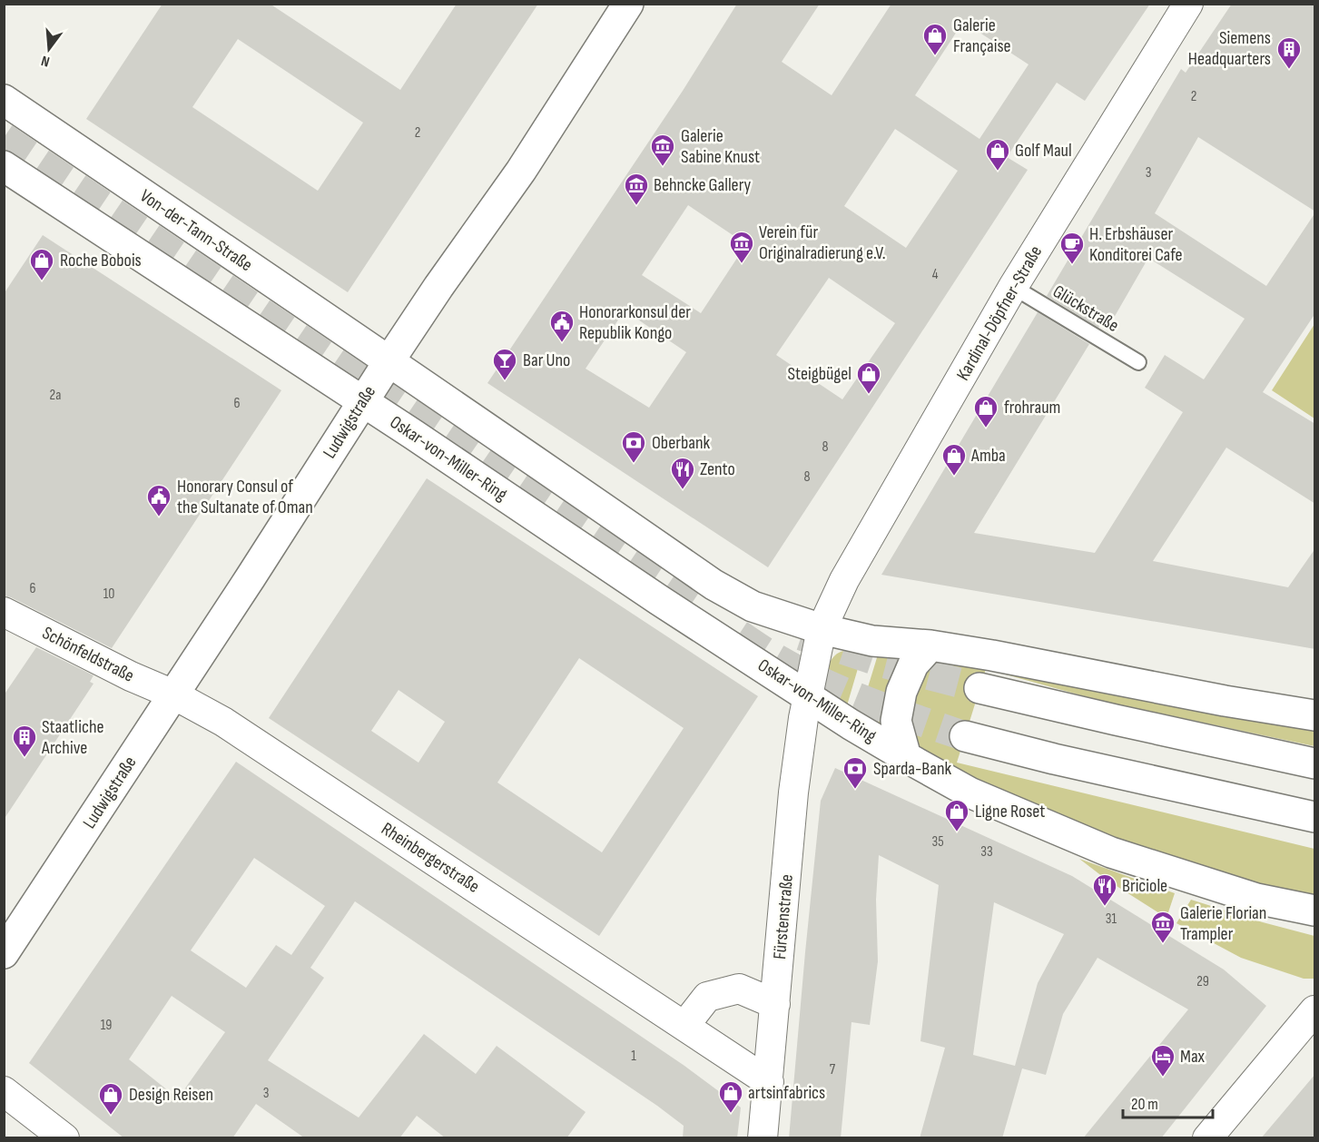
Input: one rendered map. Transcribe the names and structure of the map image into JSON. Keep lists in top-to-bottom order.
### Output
{
  "streets": {
    "main road": ["Von-der-Tann-Straße", "Ludwigstraße", "Oskar-von-Miller-Ring"],
    "street": [
      "Kardinal-Döpfner-Straße",
      "Schönfeldstraße",
      "Rheinbergerstraße",
      "Fürstenstraße"
    ],
    "lane": ["Glückstraße"]
  },
  "crossings": [
    ["Von-der-Tann-Straße", "Ludwigstraße"],
    ["Glückstraße", "Kardinal-Döpfner-Straße"],
    ["Kardinal-Döpfner-Straße", "Oskar-von-Miller-Ring"],
    ["Kardinal-Döpfner-Straße", "Fürstenstraße"],
    ["Ludwigstraße", "Oskar-von-Miller-Ring"],
    ["Ludwigstraße", "Schönfeldstraße"],
    ["Ludwigstraße", "Rheinbergerstraße"],
    ["Oskar-von-Miller-Ring", "Fürstenstraße"],
    ["Schönfeldstraße", "Rheinbergerstraße"],
    ["Rheinbergerstraße", "Fürstenstraße"]
  ],
  "places": {
    "shop": [
      "Galerie Française",
      "Golf Maul",
      "Roche Bobois",
      "Steigbügel",
      "frohraum",
      "Amba",
      "Ligne Roset",
      "artsinfabrics",
      "Design Reisen"
    ],
    "building": ["Siemens Headquarters", "Staatliche Archive"],
    "museum": [
      "Galerie Sabine Knust",
      "Behncke Gallery",
      "Verein für Originalradierung e.V.",
      "Galerie Florian Trampler"
    ],
    "cafe": ["H. Erbshäuser Konditorei Cafe"],
    "public building": ["Honorarkonsul der Republik Kongo", "Honorary Consul of the Sultanate of Oman"],
    "bar": ["Bar Uno"],
    "bank": ["Oberbank", "Sparda-Bank"],
    "restaurant": ["Zento", "Briciole"],
    "hotel": ["Max"]
  },
  "house_numbers": [
    "2",
    "2",
    "3",
    "4",
    "2a",
    "6",
    "8",
    "8",
    "6",
    "10",
    "35",
    "33",
    "31",
    "29",
    "19",
    "1",
    "7",
    "3"
  ],
  "scale_bar": "20 m",
  "north": "bottom"
}
